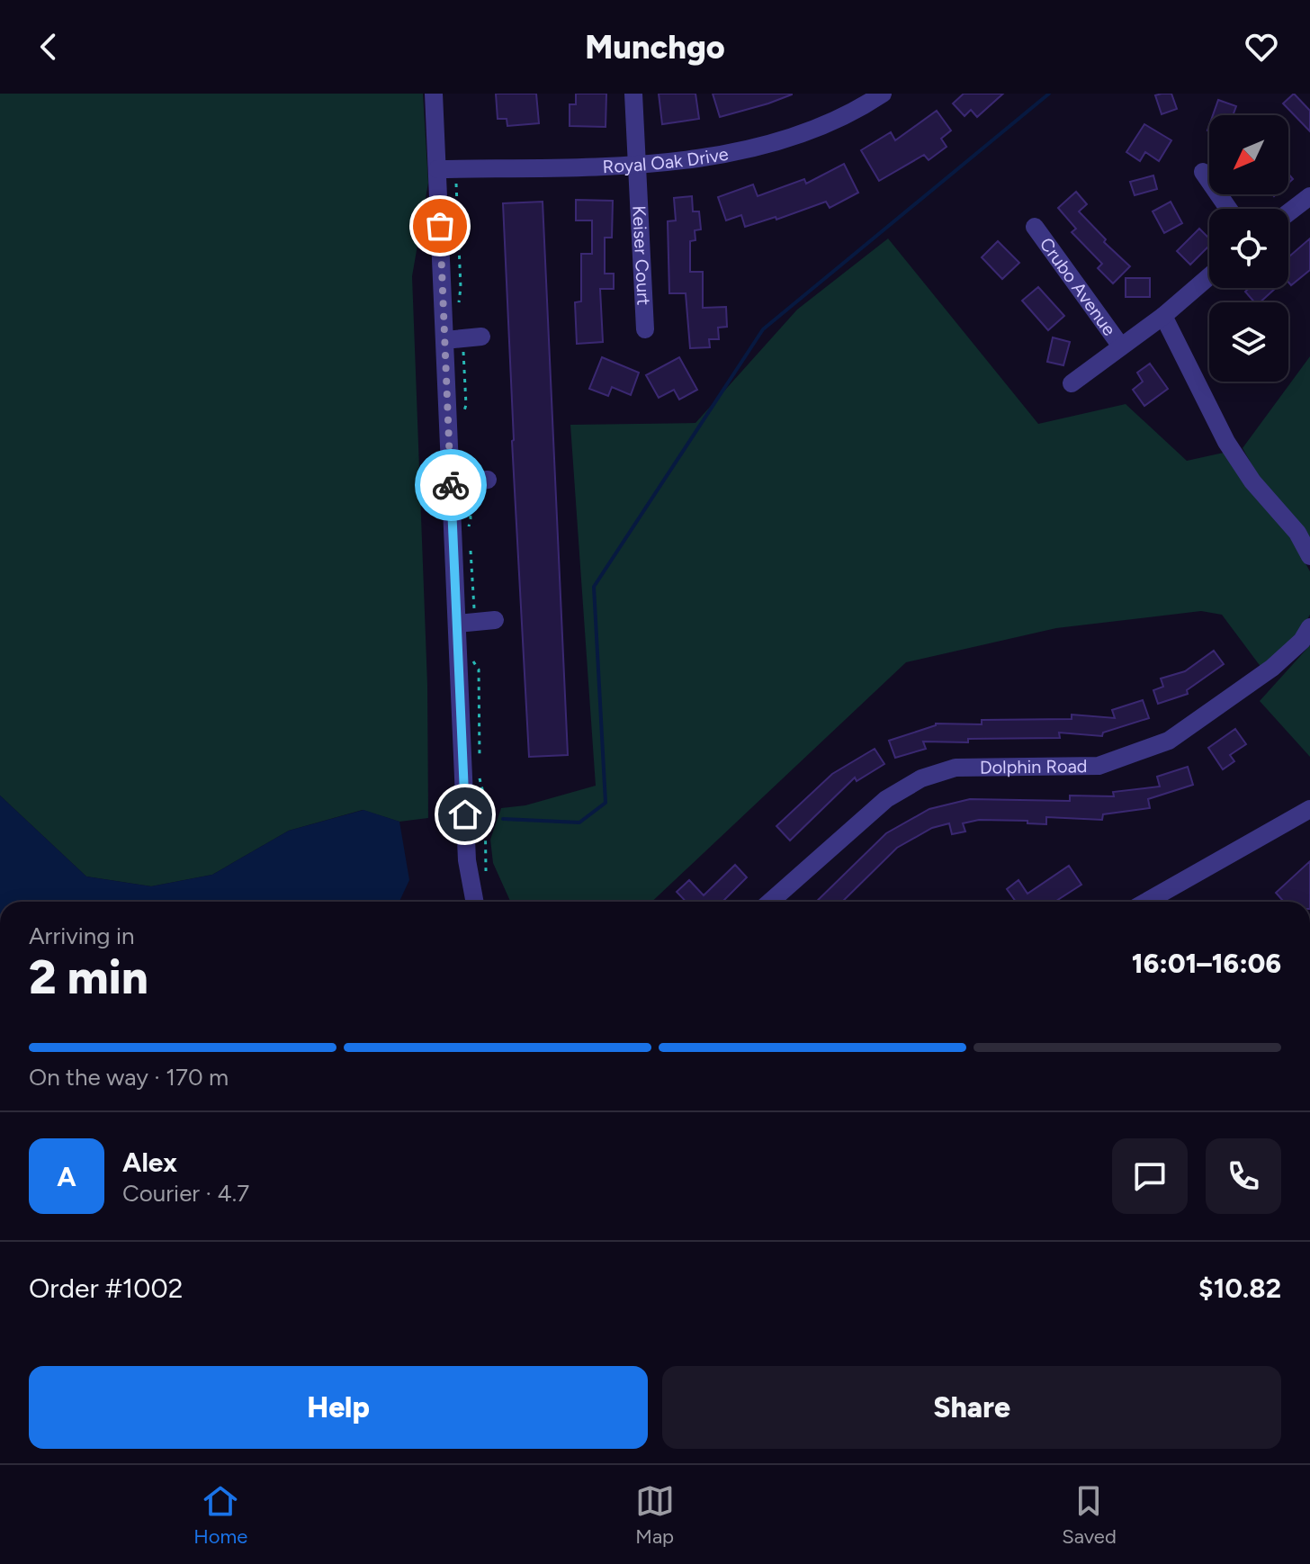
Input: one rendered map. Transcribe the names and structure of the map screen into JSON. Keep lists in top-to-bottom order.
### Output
{
  "streets": {
    "street": [
      "Royal Oak Drive",
      "Keiser Court",
      "Crubo Avenue",
      "Dolphin Road"
    ]
  },
  "crossings": [
    ["Royal Oak Drive", "Keiser Court"]
  ],
  "north": "bottom left",
  "page": {
    "header": "Munchgo",
    "heading": ["2 min", "Arriving in", "16:01–16:06"],
    "panel": [
      "Alex",
      "Courier · 4.7",
      "Order #1002",
      "$10.82"
    ],
    "bar": "On the way · 170 m",
    "round": "A",
    "buttons": ["Help", "Share"],
    "tabs": ["Home", "Map", "Saved"]
  }
}
